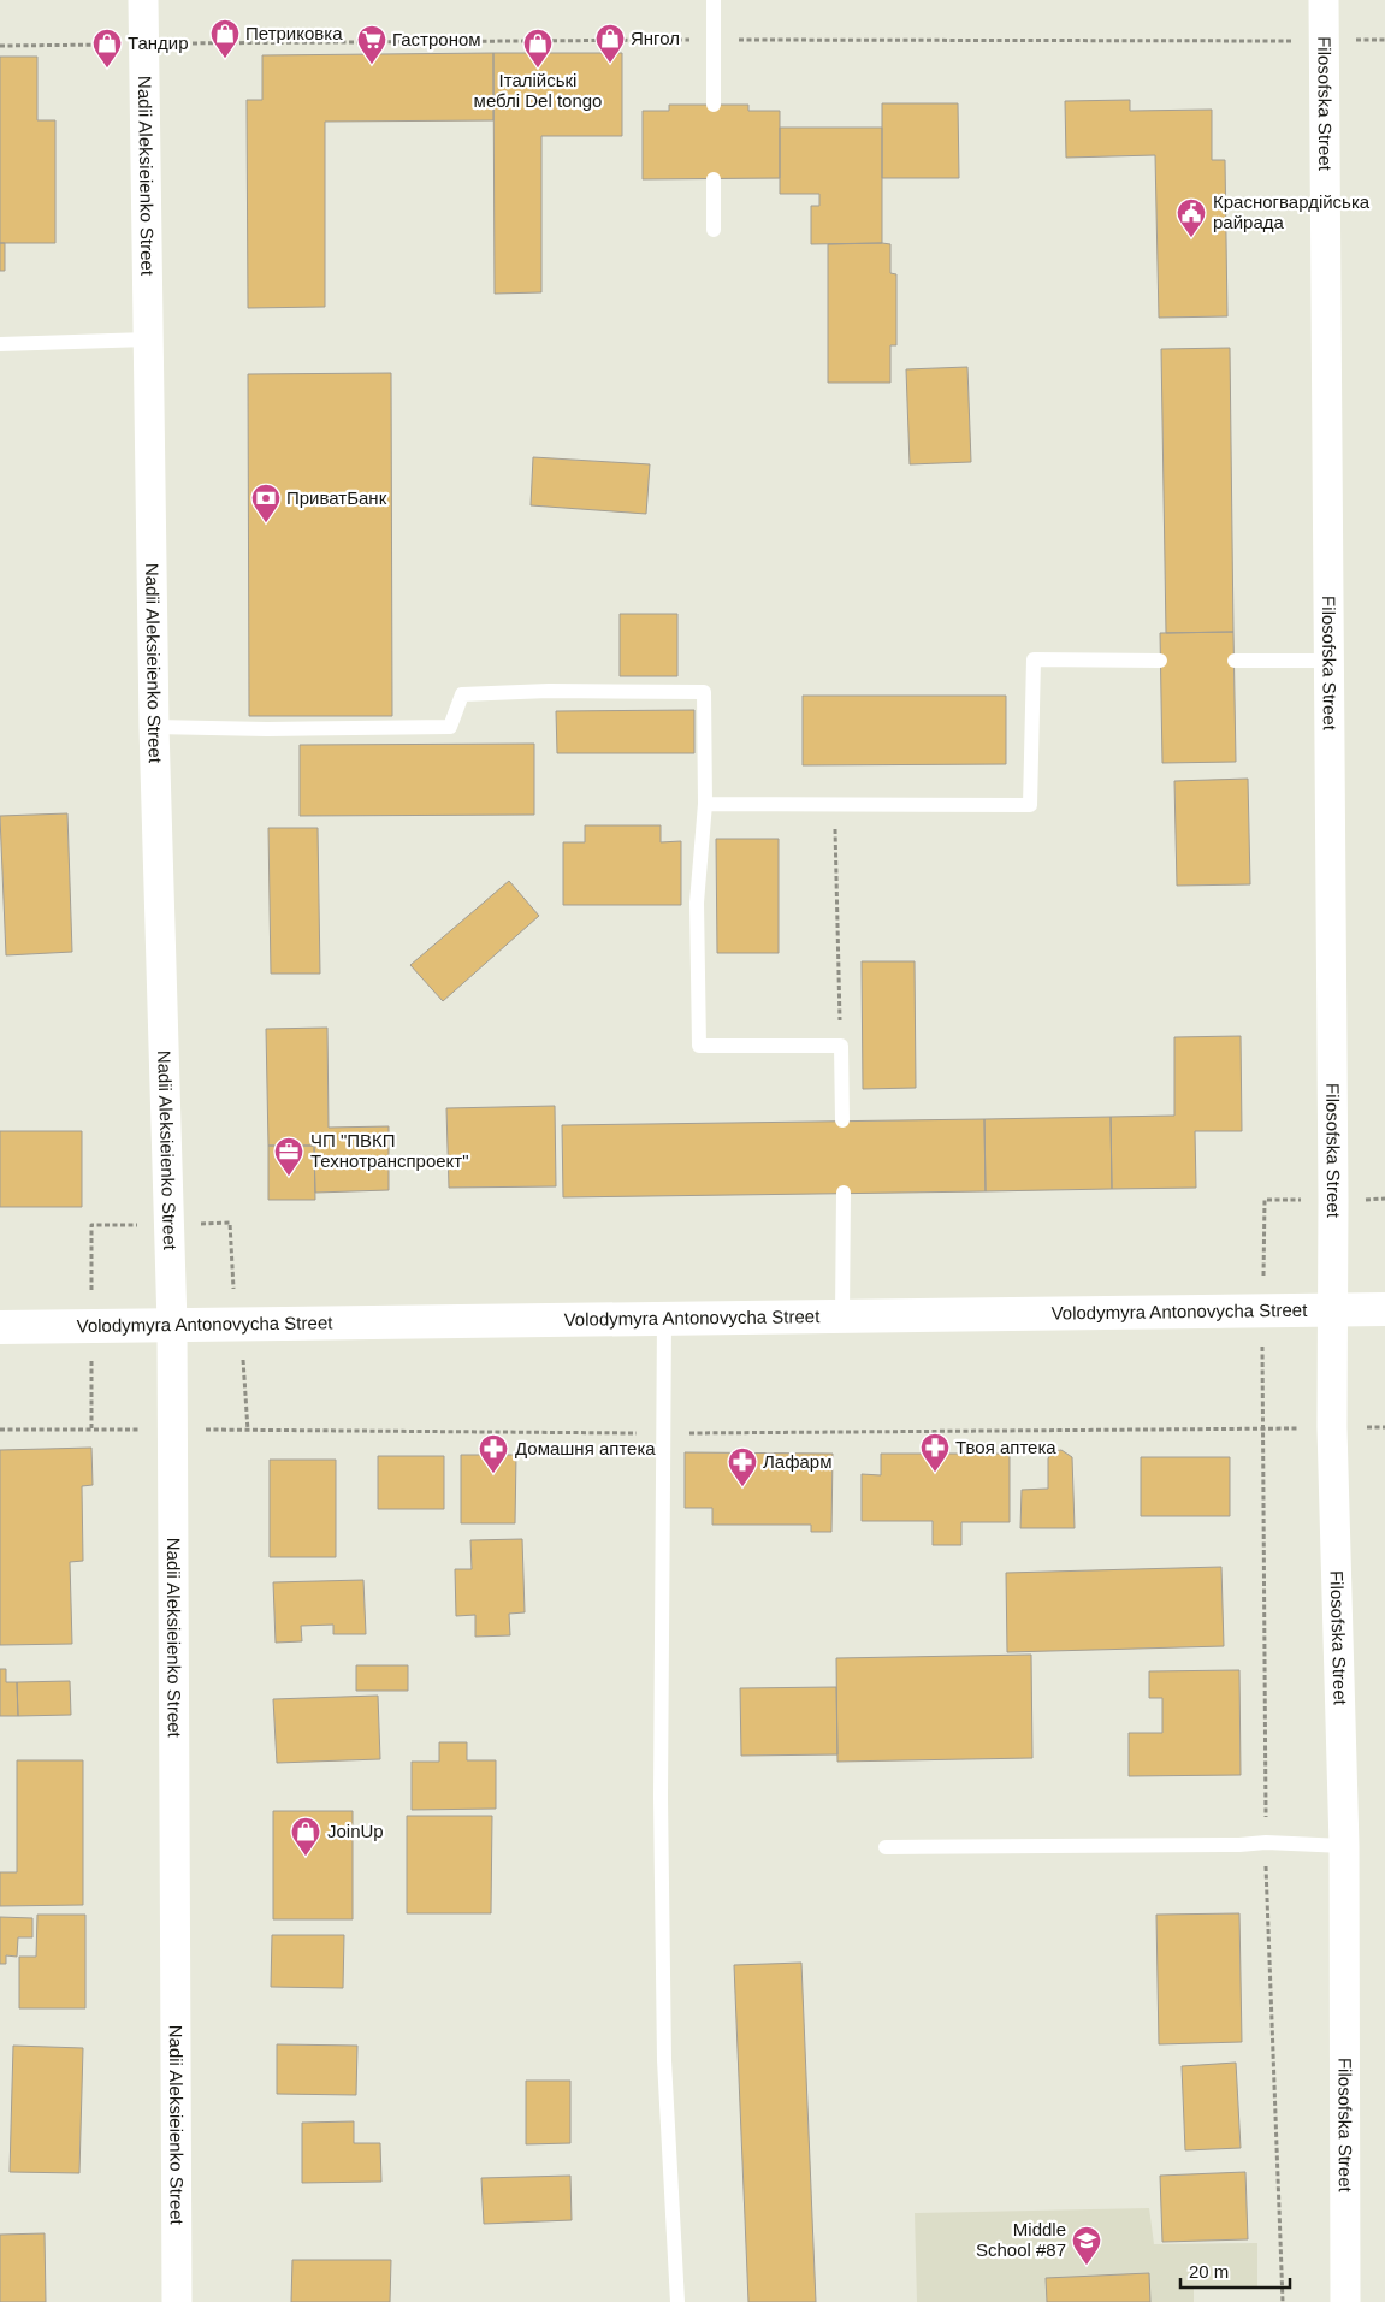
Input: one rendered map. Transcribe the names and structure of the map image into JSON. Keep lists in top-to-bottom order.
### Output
{
  "streets": {
    "street": ["Filosofska Street", "Nadii Aleksieienko Street", "Volodymyra Antonovycha Street"]
  },
  "crossings": [
    ["Filosofska Street", "Volodymyra Antonovycha Street"],
    ["Nadii Aleksieienko Street", "Volodymyra Antonovycha Street"]
  ],
  "places": {
    "shop": [
      "Петриковка",
      "Янгол",
      "Тандир",
      "Італійські меблі Del tongo",
      "JoinUp"
    ],
    "supermarket": ["Гастроном"],
    "public building": ["Красногвардійська райрада"],
    "bank": ["ПриватБанк"],
    "office": ["ЧП \"ПВКП Технотранспроект\""],
    "pharmacy": ["Твоя аптека", "Домашня аптека", "Лафарм"],
    "school or university": ["Middle School #87"]
  },
  "scale_bar": "20 m"
}
